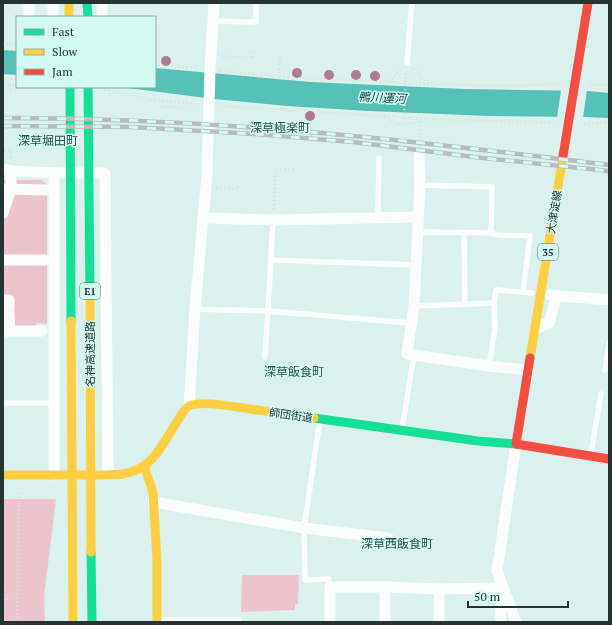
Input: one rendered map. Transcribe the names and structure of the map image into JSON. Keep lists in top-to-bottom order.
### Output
{
  "streets": {
    "main road": [
      "大津淀線",
      "35",
      "E1",
      "名神高速道路",
      "師団街道"
    ]
  },
  "crossings": [
    ["大津淀線", "師団街道"]
  ],
  "districts": [
    "深草極楽町",
    "深草堀田町",
    "深草飯食町",
    "深草西飯食町"
  ],
  "water": ["鴨川運河"],
  "legend": ["Fast", "Slow", "Jam"],
  "scale_bar": "50 m"
}
